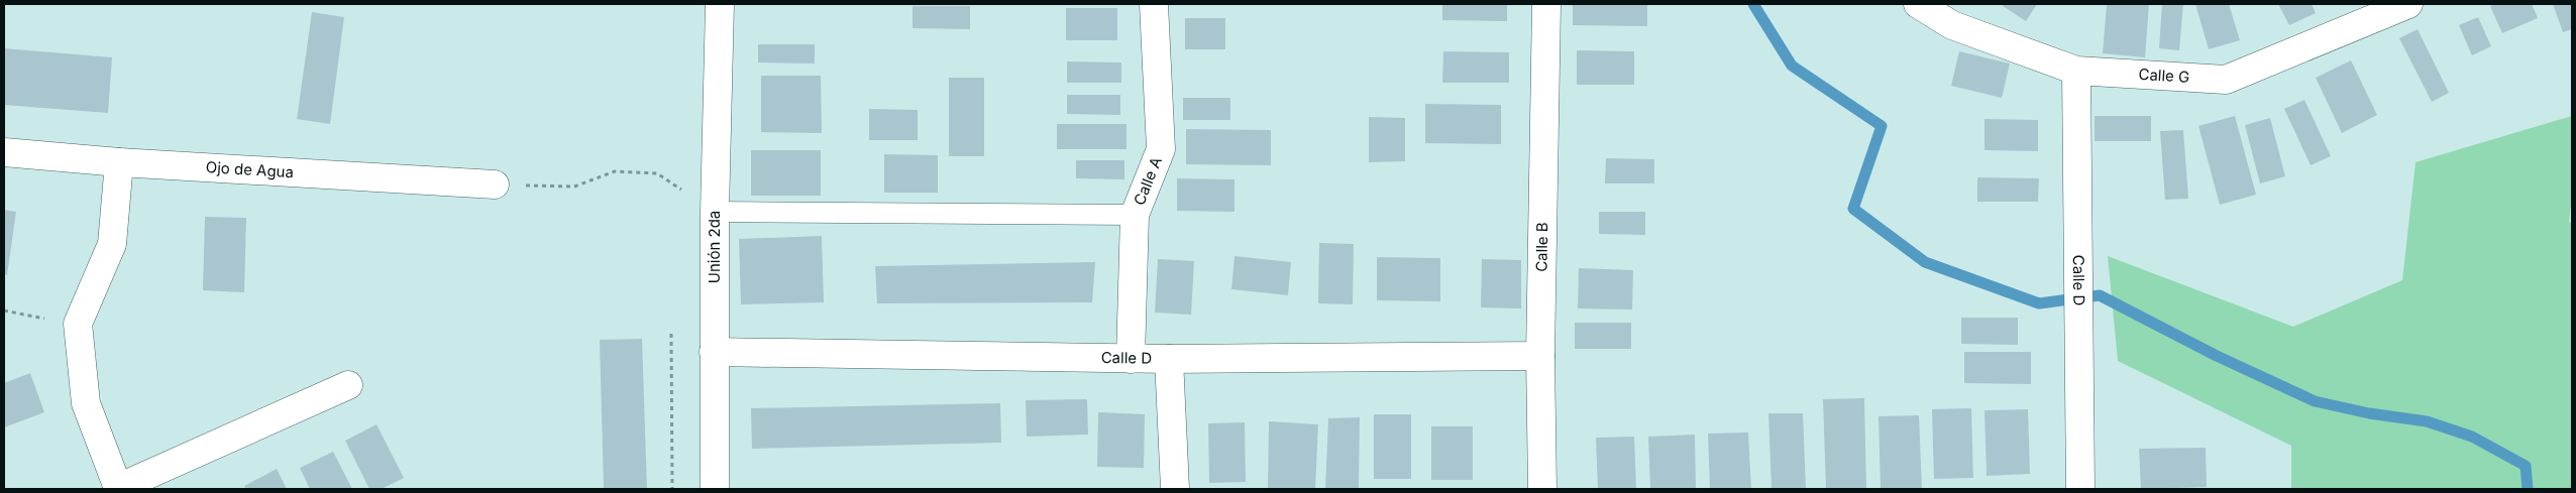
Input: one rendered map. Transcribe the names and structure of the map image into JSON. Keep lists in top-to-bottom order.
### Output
{
  "streets": {
    "street": [
      "Calle G",
      "Ojo de Agua",
      "Calle A",
      "Unión 2da",
      "Calle B",
      "Calle D"
    ]
  },
  "crossings": [
    ["Calle G", "Calle D"],
    ["Calle A", "Calle D"],
    ["Unión 2da", "Calle D"],
    ["Calle B", "Calle D"]
  ]
}
